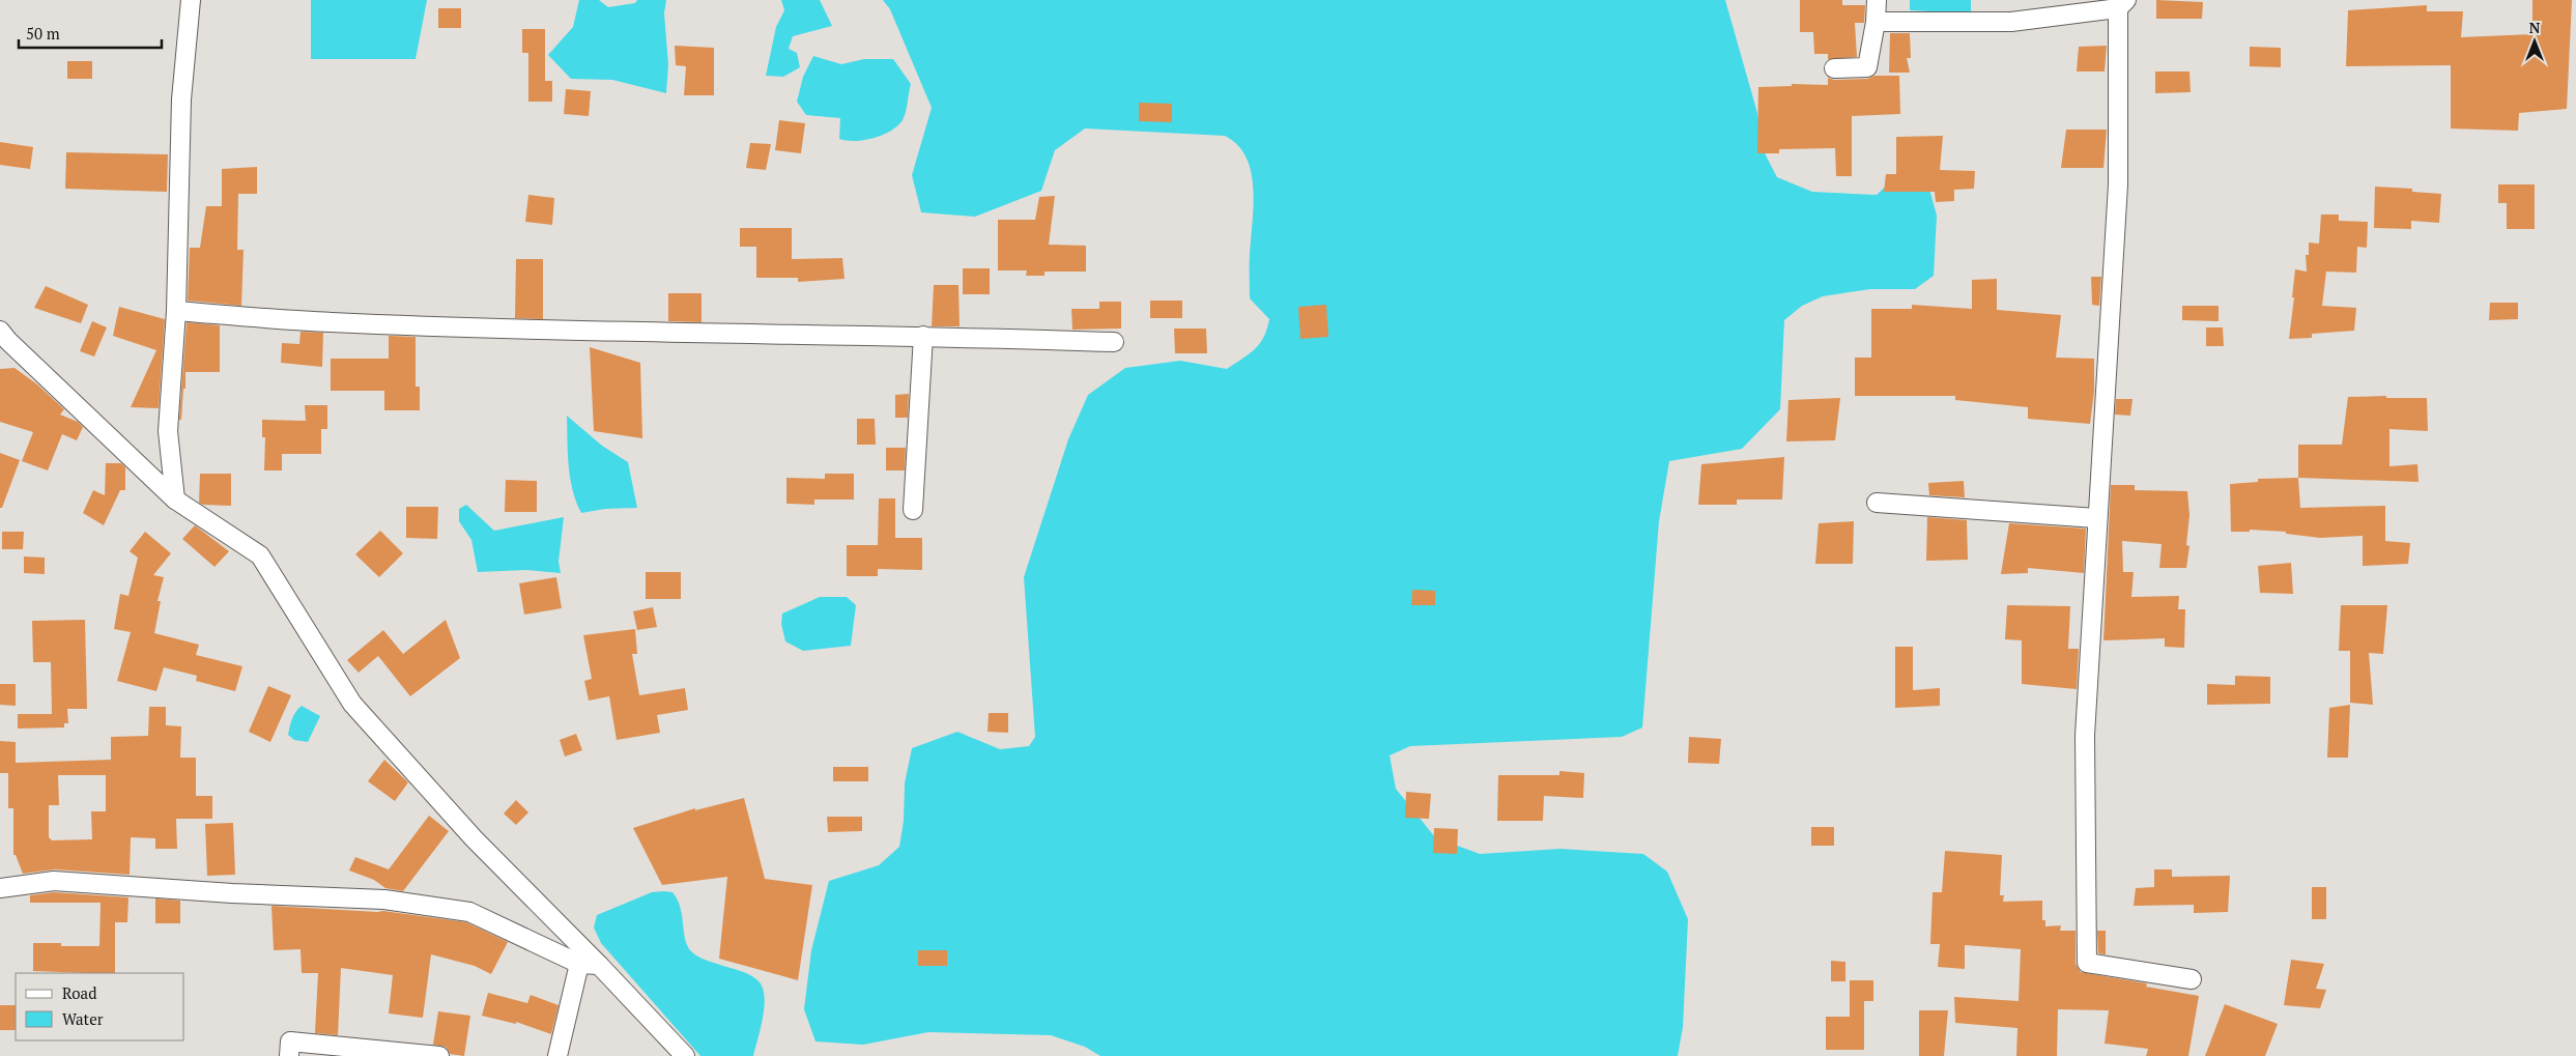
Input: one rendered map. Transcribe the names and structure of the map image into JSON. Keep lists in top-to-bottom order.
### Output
{
  "legend": ["Road", "Water"],
  "scale_bar": "50 m",
  "north": "top"
}
